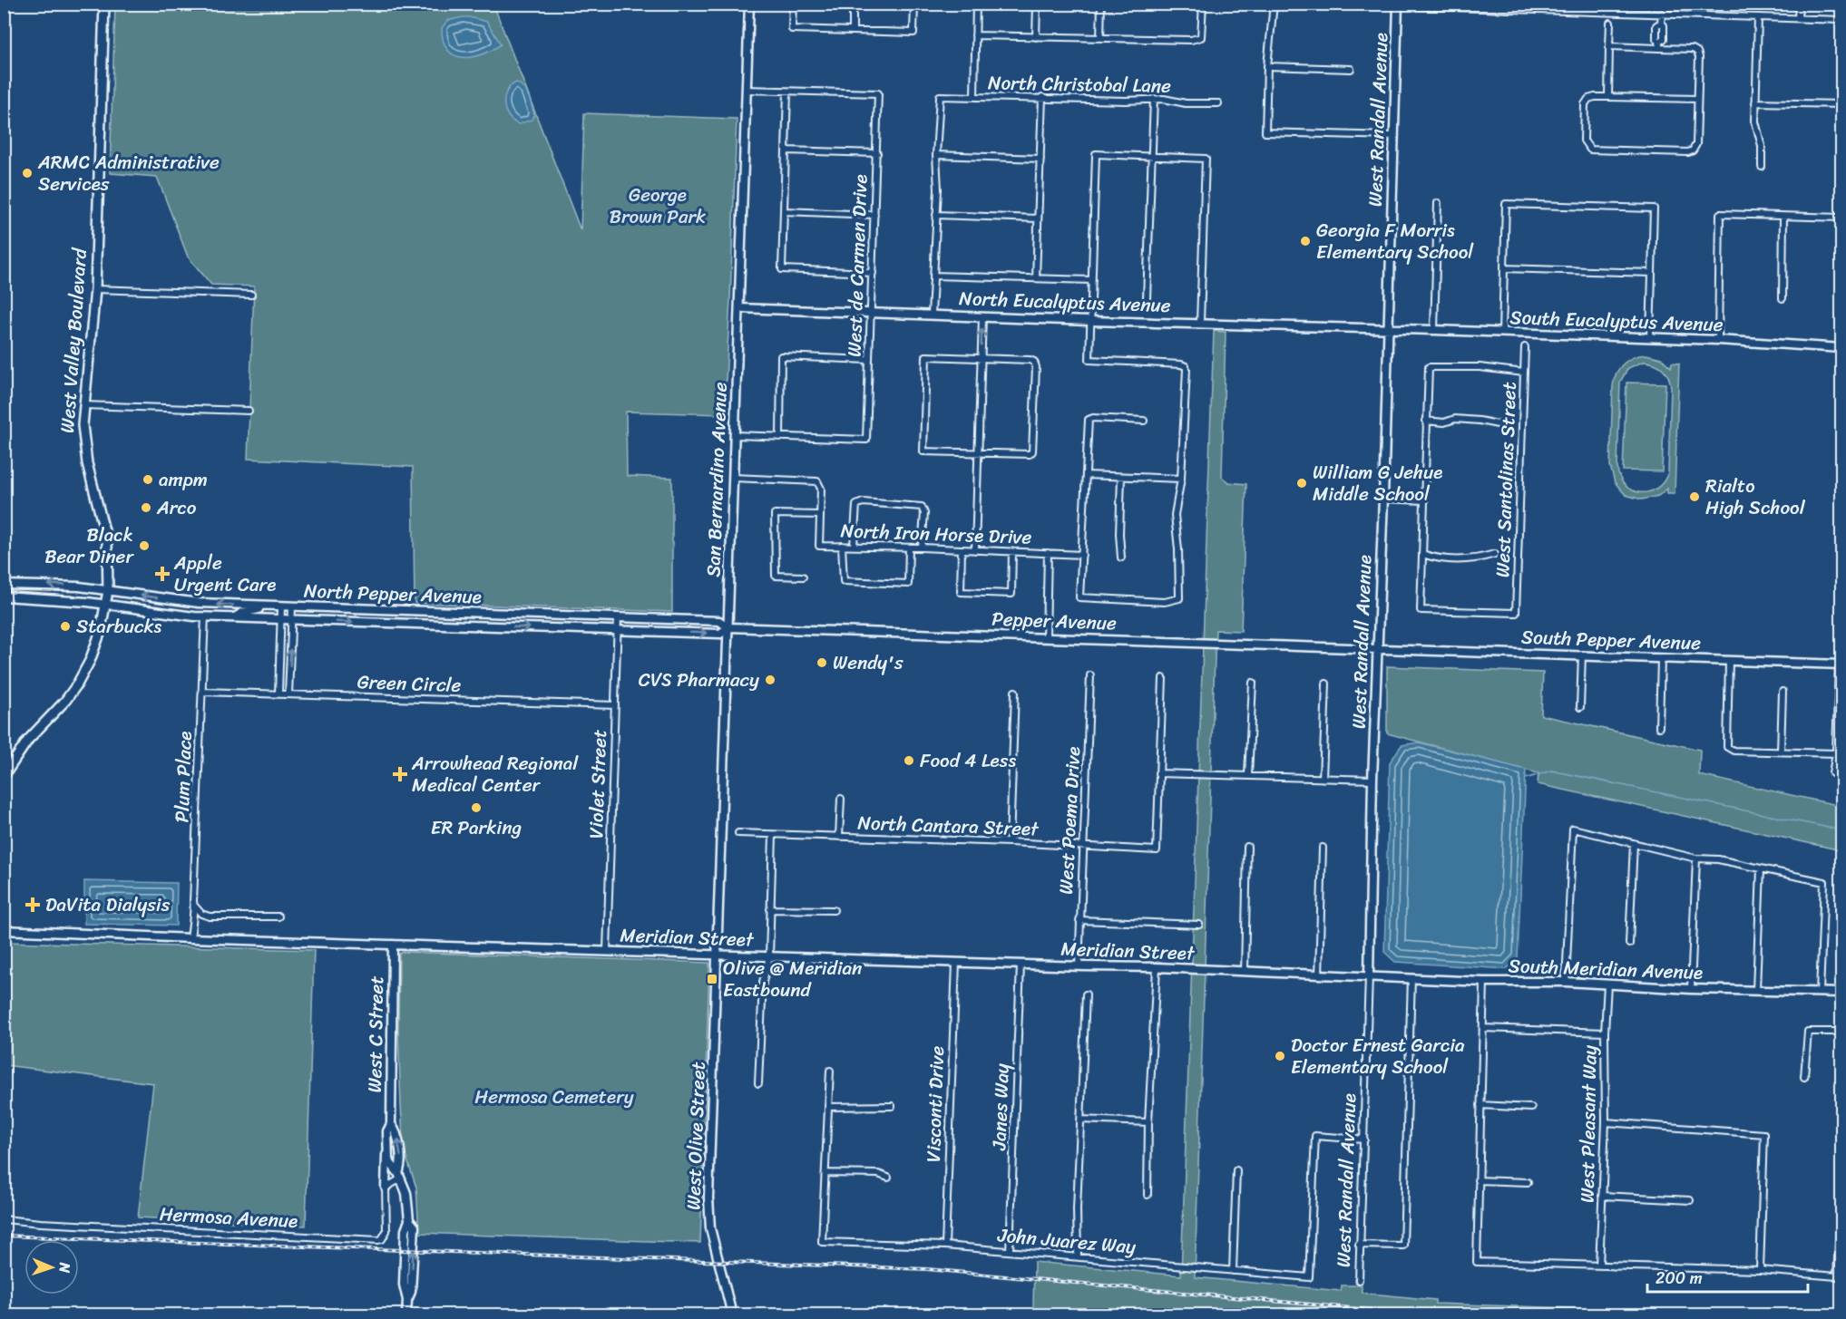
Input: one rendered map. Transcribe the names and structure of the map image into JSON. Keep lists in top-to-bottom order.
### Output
{
  "streets": {
    "main road": ["West Valley Boulevard"],
    "street": [
      "North Christobal Lane",
      "West Randall Avenue",
      "West de Carmen Drive",
      "North Eucalyptus Avenue",
      "South Eucalyptus Avenue",
      "San Bernardino Avenue",
      "West Santolinas Street",
      "North Iron Horse Drive",
      "North Pepper Avenue",
      "Pepper Avenue",
      "South Pepper Avenue",
      "Green Circle",
      "Plum Place",
      "Violet Street",
      "West Poema Drive",
      "North Cantara Street",
      "Meridian Street",
      "South Meridian Avenue",
      "West C Street",
      "Visconti Drive",
      "Janes Way",
      "West Pleasant Way",
      "West Olive Street",
      "Hermosa Avenue",
      "John Juarez Way"
    ]
  },
  "crossings": [
    ["West Randall Avenue", "North Eucalyptus Avenue"],
    ["West Randall Avenue", "South Eucalyptus Avenue"],
    ["West Randall Avenue", "Pepper Avenue"],
    ["West Randall Avenue", "South Pepper Avenue"],
    ["West Randall Avenue", "Meridian Street"],
    ["West Randall Avenue", "South Meridian Avenue"],
    ["West Randall Avenue", "John Juarez Way"],
    ["West de Carmen Drive", "North Eucalyptus Avenue"],
    ["North Eucalyptus Avenue", "South Eucalyptus Avenue"],
    ["North Eucalyptus Avenue", "San Bernardino Avenue"],
    ["West Valley Boulevard", "North Pepper Avenue"],
    ["San Bernardino Avenue", "Pepper Avenue"],
    ["San Bernardino Avenue", "Meridian Street"],
    ["San Bernardino Avenue", "West Olive Street"],
    ["North Pepper Avenue", "Pepper Avenue"],
    ["North Pepper Avenue", "Plum Place"],
    ["North Pepper Avenue", "Violet Street"],
    ["Pepper Avenue", "South Pepper Avenue"],
    ["Pepper Avenue", "Violet Street"],
    ["Green Circle", "Plum Place"],
    ["Green Circle", "Violet Street"],
    ["Plum Place", "Meridian Street"],
    ["Violet Street", "Meridian Street"],
    ["West Poema Drive", "North Cantara Street"],
    ["West Poema Drive", "Meridian Street"],
    ["Meridian Street", "South Meridian Avenue"],
    ["Meridian Street", "West C Street"],
    ["Meridian Street", "Visconti Drive"],
    ["Meridian Street", "Janes Way"],
    ["Meridian Street", "West Olive Street"],
    ["South Meridian Avenue", "West Pleasant Way"],
    ["Visconti Drive", "John Juarez Way"],
    ["Janes Way", "John Juarez Way"]
  ],
  "parks": ["George Brown Park", "Hermosa Cemetery"],
  "places": {
    "other": [
      "ARMC Administrative Services",
      "Georgia F Morris Elementary School",
      "ampm",
      "William G Jehue Middle School",
      "Rialto High School",
      "Arco",
      "Black Bear Diner",
      "Starbucks",
      "Wendy's",
      "CVS Pharmacy",
      "Food 4 Less",
      "ER Parking",
      "Doctor Ernest Garcia Elementary School"
    ],
    "health": ["Apple Urgent Care", "Arrowhead Regional Medical Center", "DaVita Dialysis"],
    "transit": ["Olive @ Meridian Eastbound"]
  },
  "scale_bar": "200 m",
  "north": "right"
}
